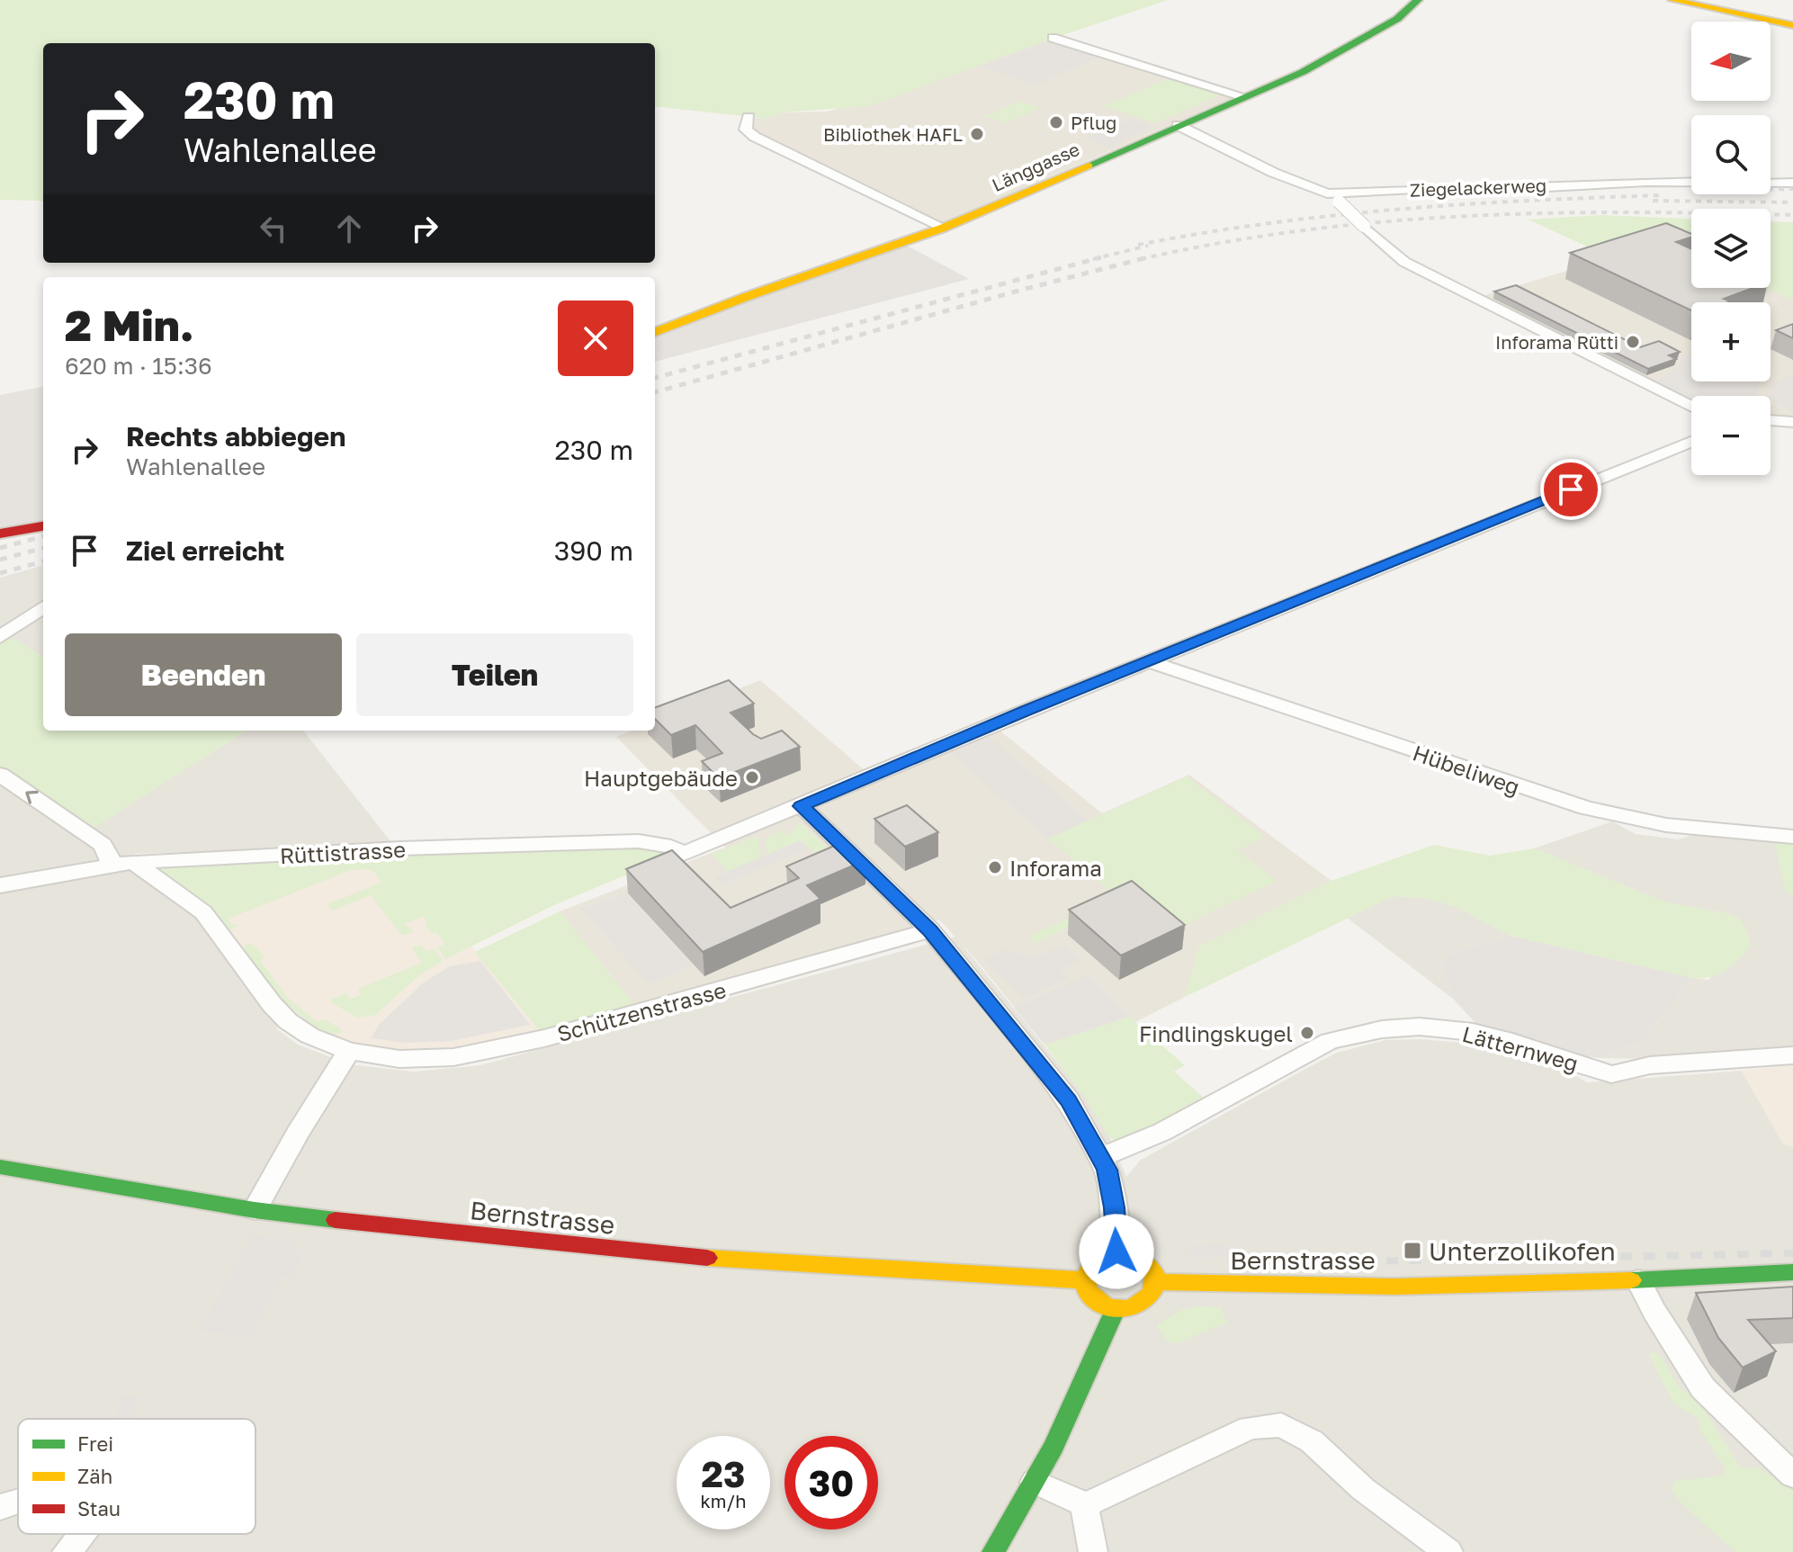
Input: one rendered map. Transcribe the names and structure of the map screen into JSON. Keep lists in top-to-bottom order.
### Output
{
  "streets": {
    "main road": ["Länggasse", "Bernstrasse"],
    "street": [
      "Ziegelackerweg",
      "Hübeliweg",
      "Rüttistrasse",
      "Schützenstrasse",
      "Lätternweg"
    ]
  },
  "crossings": [
    ["Länggasse", "Ziegelackerweg"],
    ["Rüttistrasse", "Schützenstrasse"]
  ],
  "places": {
    "other": [
      "Pflug",
      "Bibliothek HAFL",
      "Inforama Rütti",
      "Hauptgebäude",
      "Inforama",
      "Findlingskugel"
    ],
    "transit": ["Unterzollikofen"]
  },
  "legend": ["Frei", "Zäh", "Stau"],
  "north": "left",
  "page": {
    "map_buttons": ["+", "−"],
    "turn": ["230 m", "Wahlenallee"],
    "heading": ["2 Min.", "620 m · 15:36"],
    "list": [
      {
        "name": "Rechts abbiegen",
        "note": "Wahlenallee",
        "value": "230 m"
      },
      {
        "name": "Ziel erreicht",
        "value": "390 m"
      }
    ],
    "buttons": ["Beenden", "Teilen"],
    "speed": "23 km/h",
    "limit": "30"
  }
}
